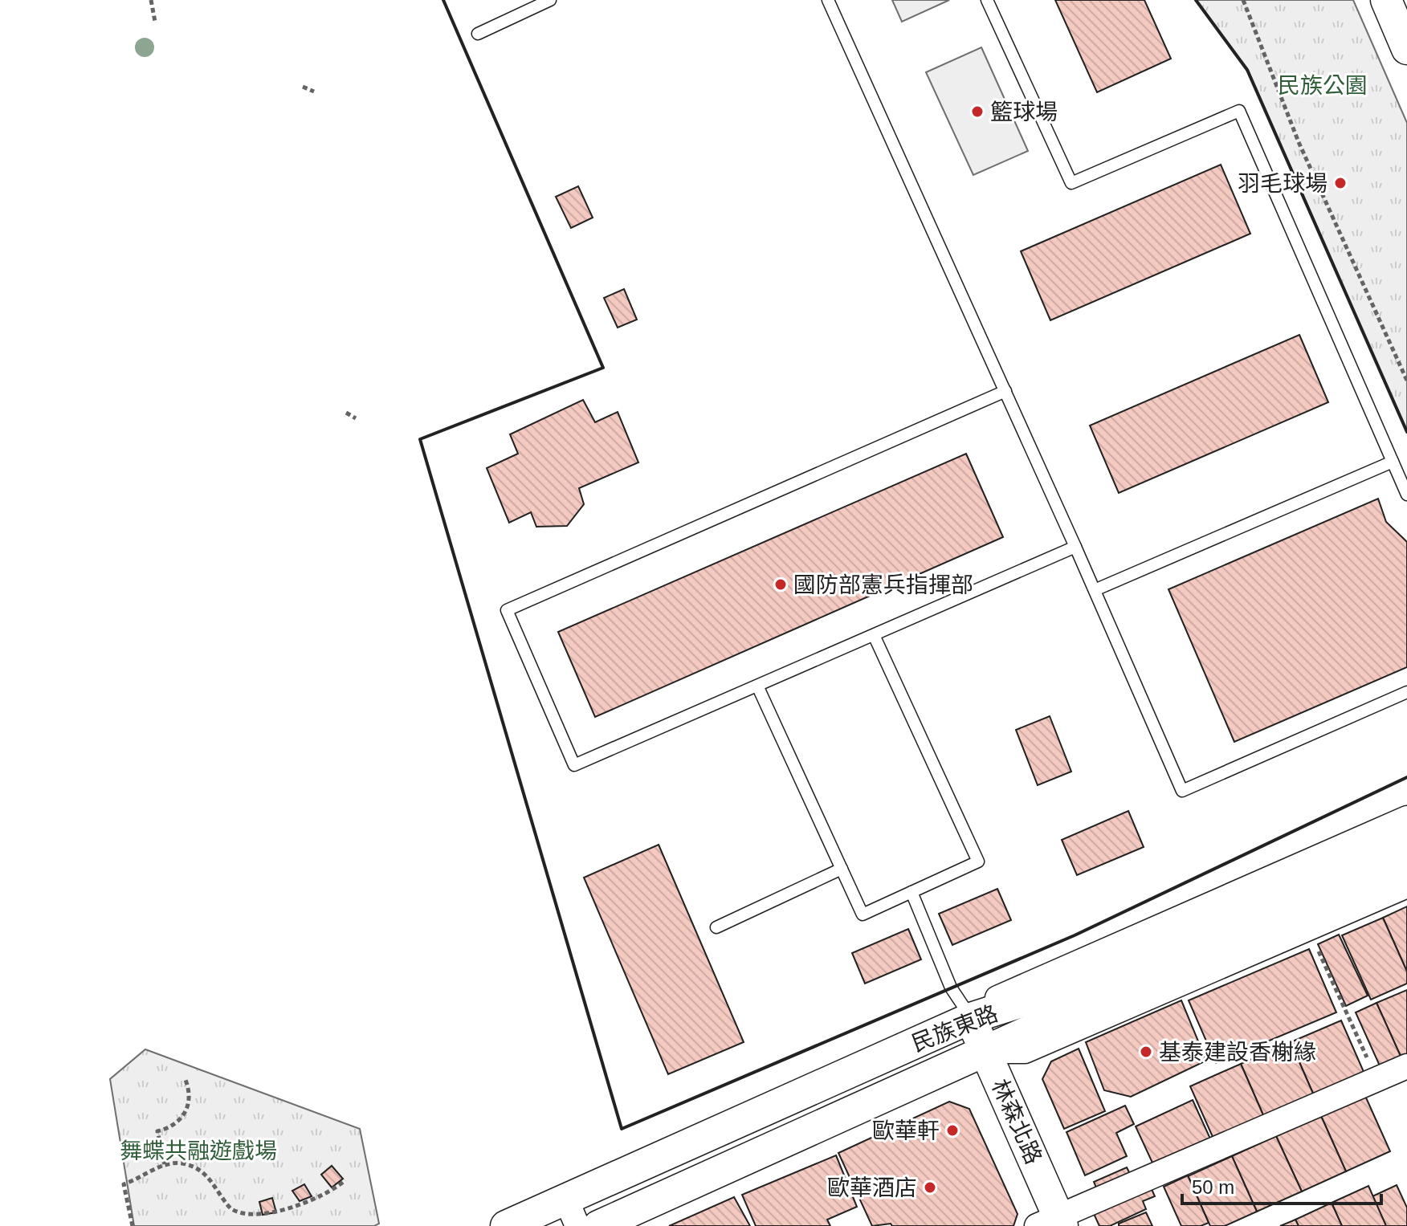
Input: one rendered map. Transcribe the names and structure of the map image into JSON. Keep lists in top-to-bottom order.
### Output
{
  "streets": {
    "street": ["民族東路", "林森北路"]
  },
  "crossings": [
    ["民族東路", "林森北路"]
  ],
  "parks": ["民族公園", "舞蝶共融遊戲場"],
  "places": [
    "籃球場",
    "羽毛球場",
    "國防部憲兵指揮部",
    "基泰建設香榭緣",
    "歐華軒",
    "歐華酒店"
  ],
  "scale_bar": "50 m"
}
